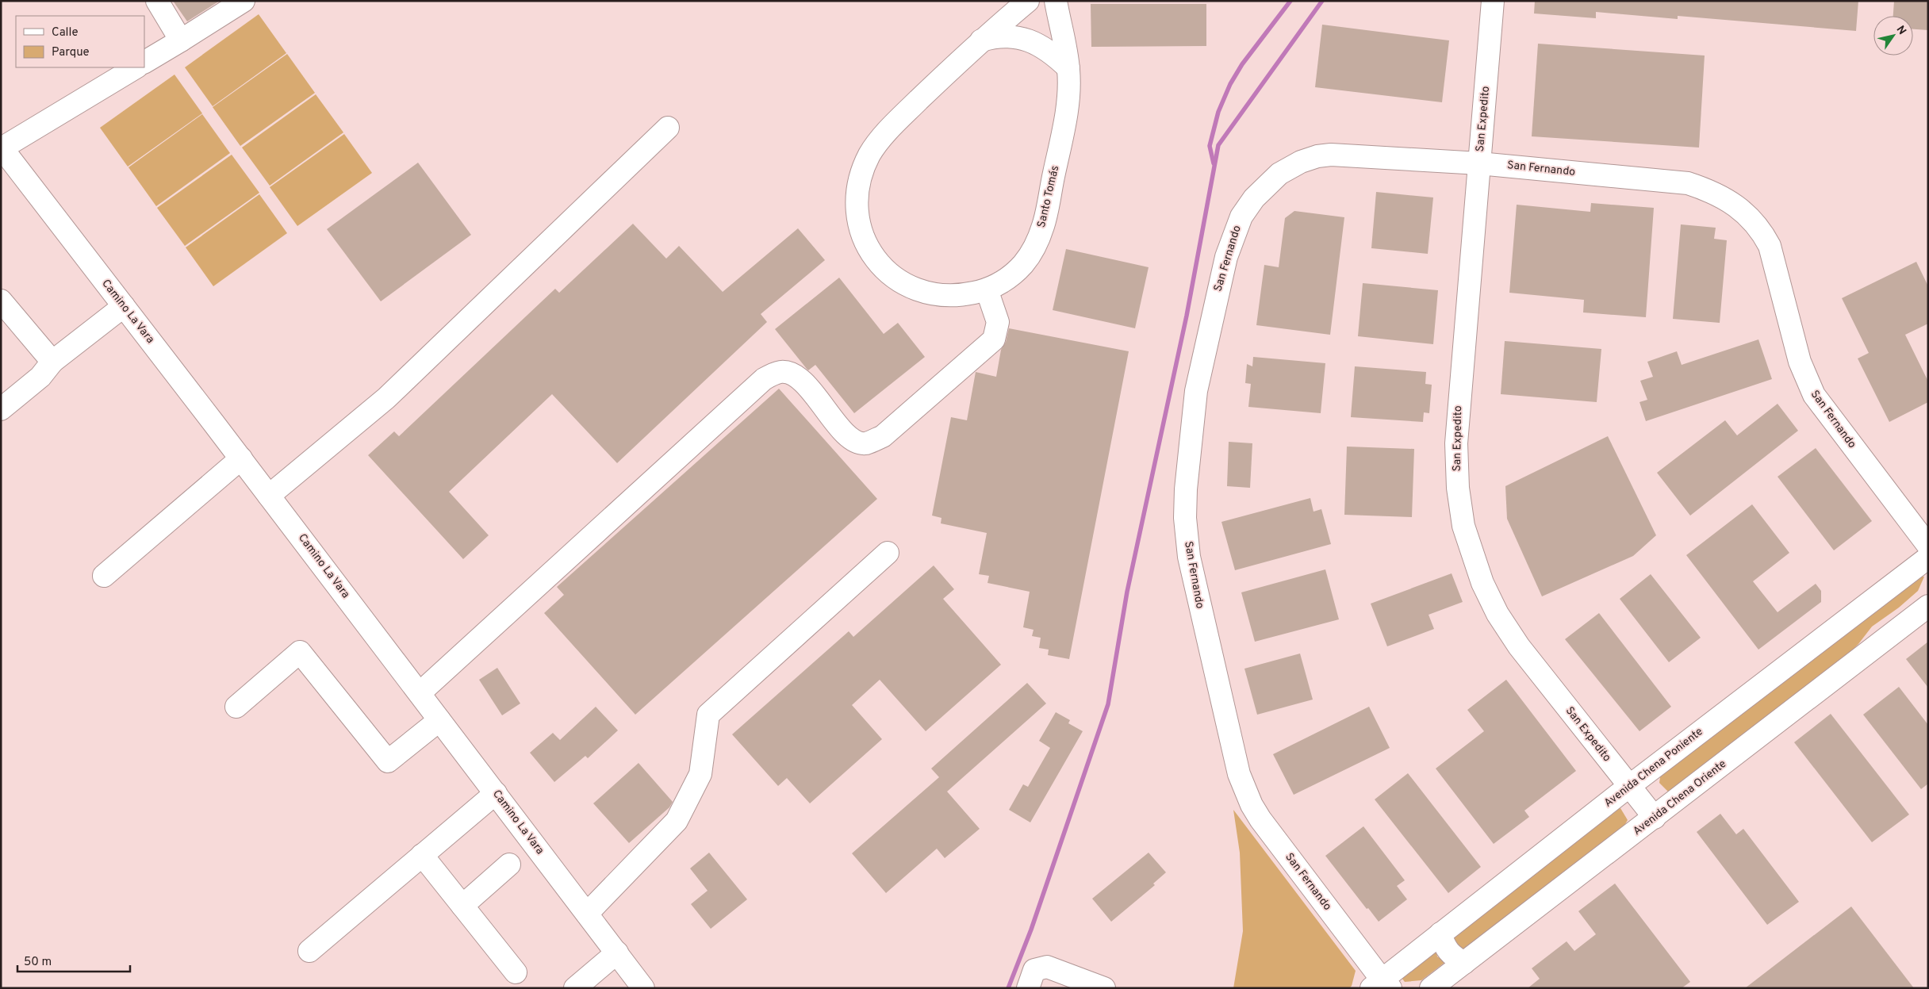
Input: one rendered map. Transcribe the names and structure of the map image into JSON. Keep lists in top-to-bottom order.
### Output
{
  "streets": {
    "street": [
      "San Expedito",
      "San Fernando",
      "Santo Tomás",
      "Camino La Vara",
      "Avenida Chena Poniente",
      "Avenida Chena Oriente"
    ]
  },
  "crossings": [
    ["San Expedito", "San Fernando"],
    ["San Expedito", "Avenida Chena Poniente"],
    ["San Expedito", "Avenida Chena Oriente"],
    ["San Fernando", "Avenida Chena Poniente"]
  ],
  "legend": ["Calle", "Parque"],
  "scale_bar": "50 m",
  "north": "top right"
}
